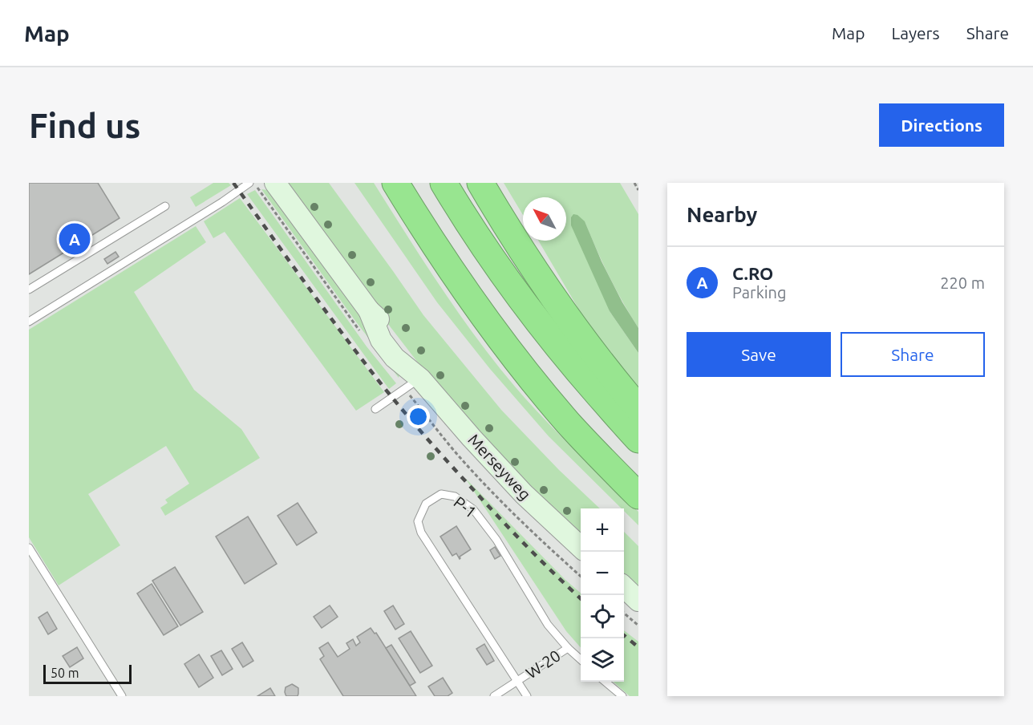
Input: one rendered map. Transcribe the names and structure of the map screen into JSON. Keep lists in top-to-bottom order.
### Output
{
  "streets": {
    "street": ["Merseyweg"],
    "lane": ["P-1", "W-20"]
  },
  "crossings": [
    ["P-1", "W-20"]
  ],
  "scale_bar": "50 m",
  "north": "top left",
  "page": {
    "header": "Map",
    "nav": ["Map", "Layers", "Share"],
    "buttons": [
      "Directions",
      ["Save", "Share"]
    ],
    "title": "Find us",
    "heading": "Nearby",
    "pins": "A",
    "list": [
      {
        "mark": "A",
        "name": "C.RO",
        "note": "Parking",
        "value": "220 m"
      }
    ],
    "map_buttons": ["+", "−"],
    "scale": "50 m"
  }
}
